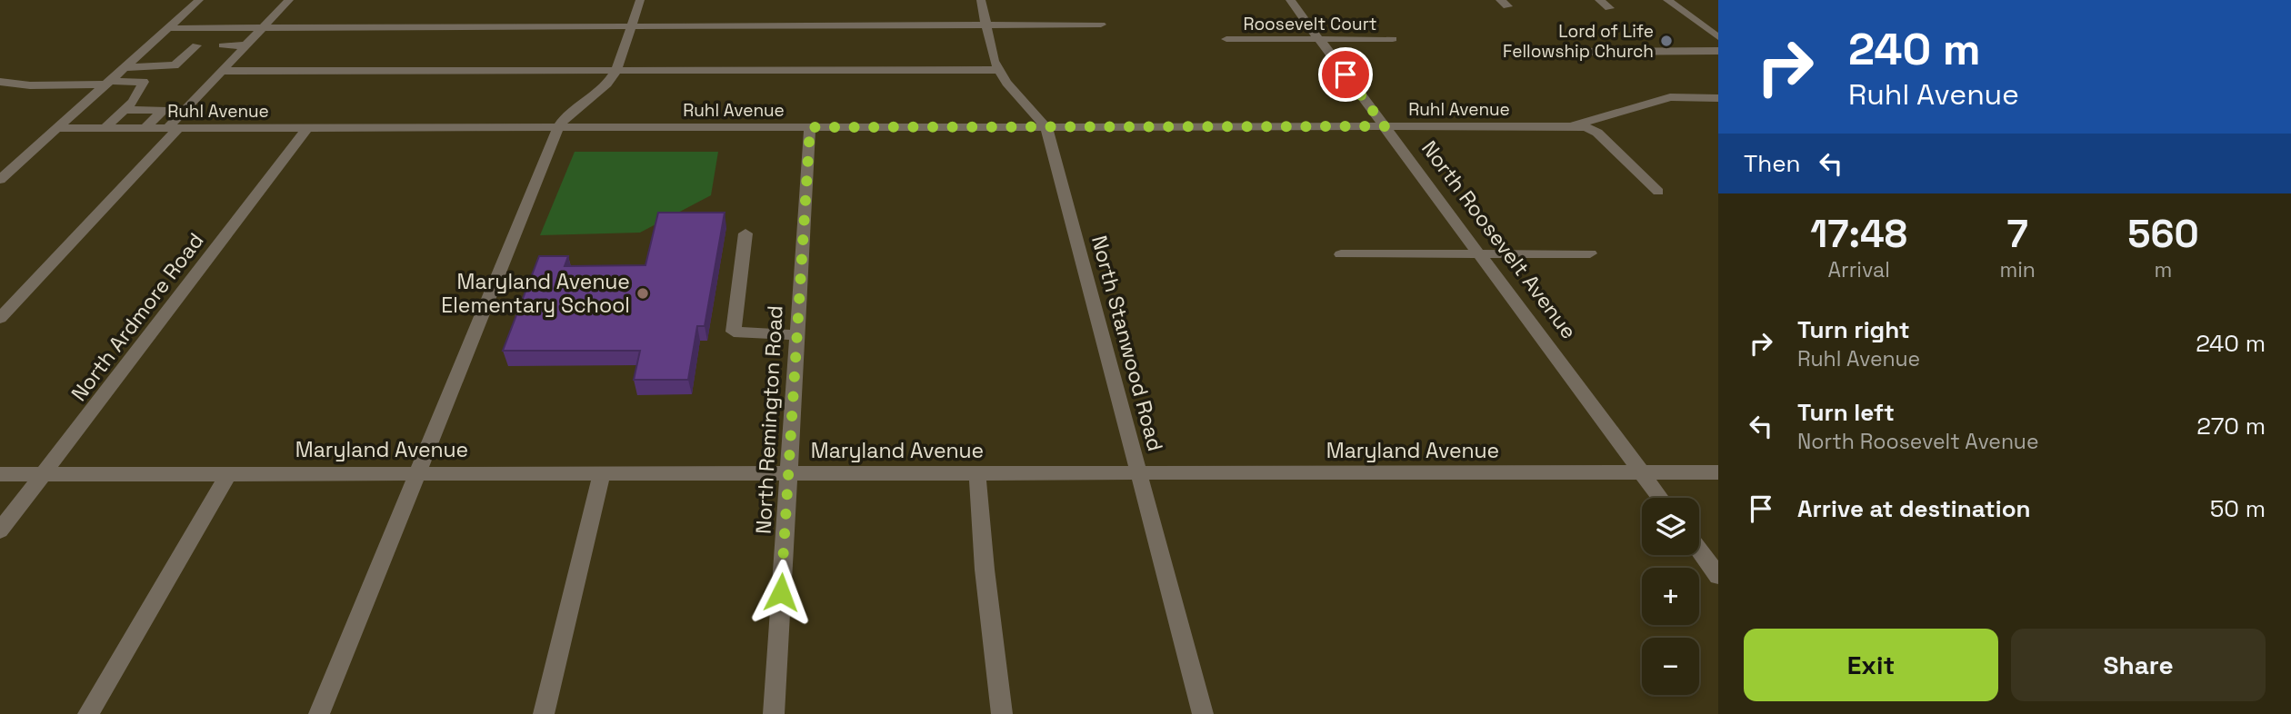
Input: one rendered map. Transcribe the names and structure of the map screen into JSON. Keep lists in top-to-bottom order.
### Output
{
  "streets": {
    "street": [
      "Roosevelt Court",
      "Ruhl Avenue",
      "North Roosevelt Avenue",
      "North Ardmore Road",
      "North Stanwood Road",
      "North Remington Road",
      "Maryland Avenue"
    ]
  },
  "crossings": [
    ["Roosevelt Court", "North Roosevelt Avenue"],
    ["Ruhl Avenue", "North Roosevelt Avenue"],
    ["Ruhl Avenue", "North Ardmore Road"],
    ["Ruhl Avenue", "North Stanwood Road"],
    ["Ruhl Avenue", "North Remington Road"],
    ["North Roosevelt Avenue", "Maryland Avenue"],
    ["North Ardmore Road", "Maryland Avenue"],
    ["North Stanwood Road", "Maryland Avenue"],
    ["North Remington Road", "Maryland Avenue"]
  ],
  "places": ["Lord of Life Fellowship Church", "Maryland Avenue Elementary School"],
  "page": {
    "turn": ["240 m", "Ruhl Avenue"],
    "then": "Then",
    "eta": [
      "17:48",
      "Arrival",
      "7",
      "min",
      "560",
      "m"
    ],
    "list": [
      {
        "name": "Turn right",
        "note": "Ruhl Avenue",
        "value": "240 m"
      },
      {
        "name": "Turn left",
        "note": "North Roosevelt Avenue",
        "value": "270 m"
      },
      {
        "name": "Arrive at destination",
        "value": "50 m"
      }
    ],
    "map_buttons": ["+", "−"],
    "buttons": ["Exit", "Share"]
  }
}
